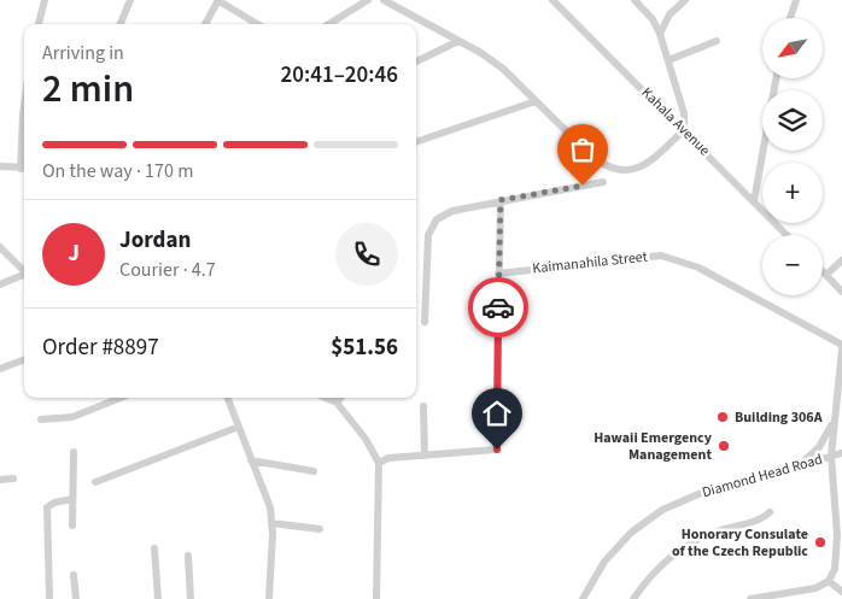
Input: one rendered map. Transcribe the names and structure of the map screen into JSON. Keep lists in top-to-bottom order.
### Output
{
  "streets": {
    "street": ["Kahala Avenue", "Kaimanahila Street", "Diamond Head Road"]
  },
  "places": ["Building 306A", "Hawaii Emergency Management", "Honorary Consulate of the Czech Republic"],
  "north": "bottom left",
  "page": {
    "map_buttons": ["+", "−"],
    "heading": ["2 min", "Arriving in", "20:41–20:46"],
    "panel": [
      "Jordan",
      "Courier · 4.7",
      "Order #8897",
      "$51.56"
    ],
    "bar": "On the way · 170 m",
    "round": "J"
  }
}
